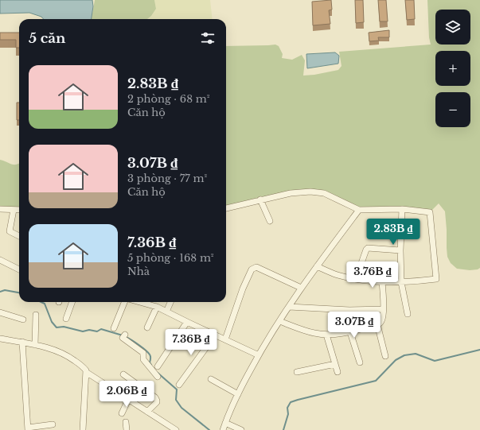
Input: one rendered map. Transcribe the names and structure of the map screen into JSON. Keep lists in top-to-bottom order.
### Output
{
  "page": {
    "map_buttons": ["+", "−"],
    "heading": "5 căn",
    "list": [
      {
        "name": "2.83B ₫",
        "note": "2 phòng · 68 m² · Căn hộ"
      },
      {
        "name": "3.07B ₫",
        "note": "3 phòng · 77 m² · Căn hộ"
      },
      {
        "name": "7.36B ₫",
        "note": "5 phòng · 168 m² · Nhà"
      }
    ],
    "price": [
      "2.83B ₫",
      "3.76B ₫",
      "3.07B ₫",
      "7.36B ₫",
      "2.06B ₫"
    ]
  }
}
